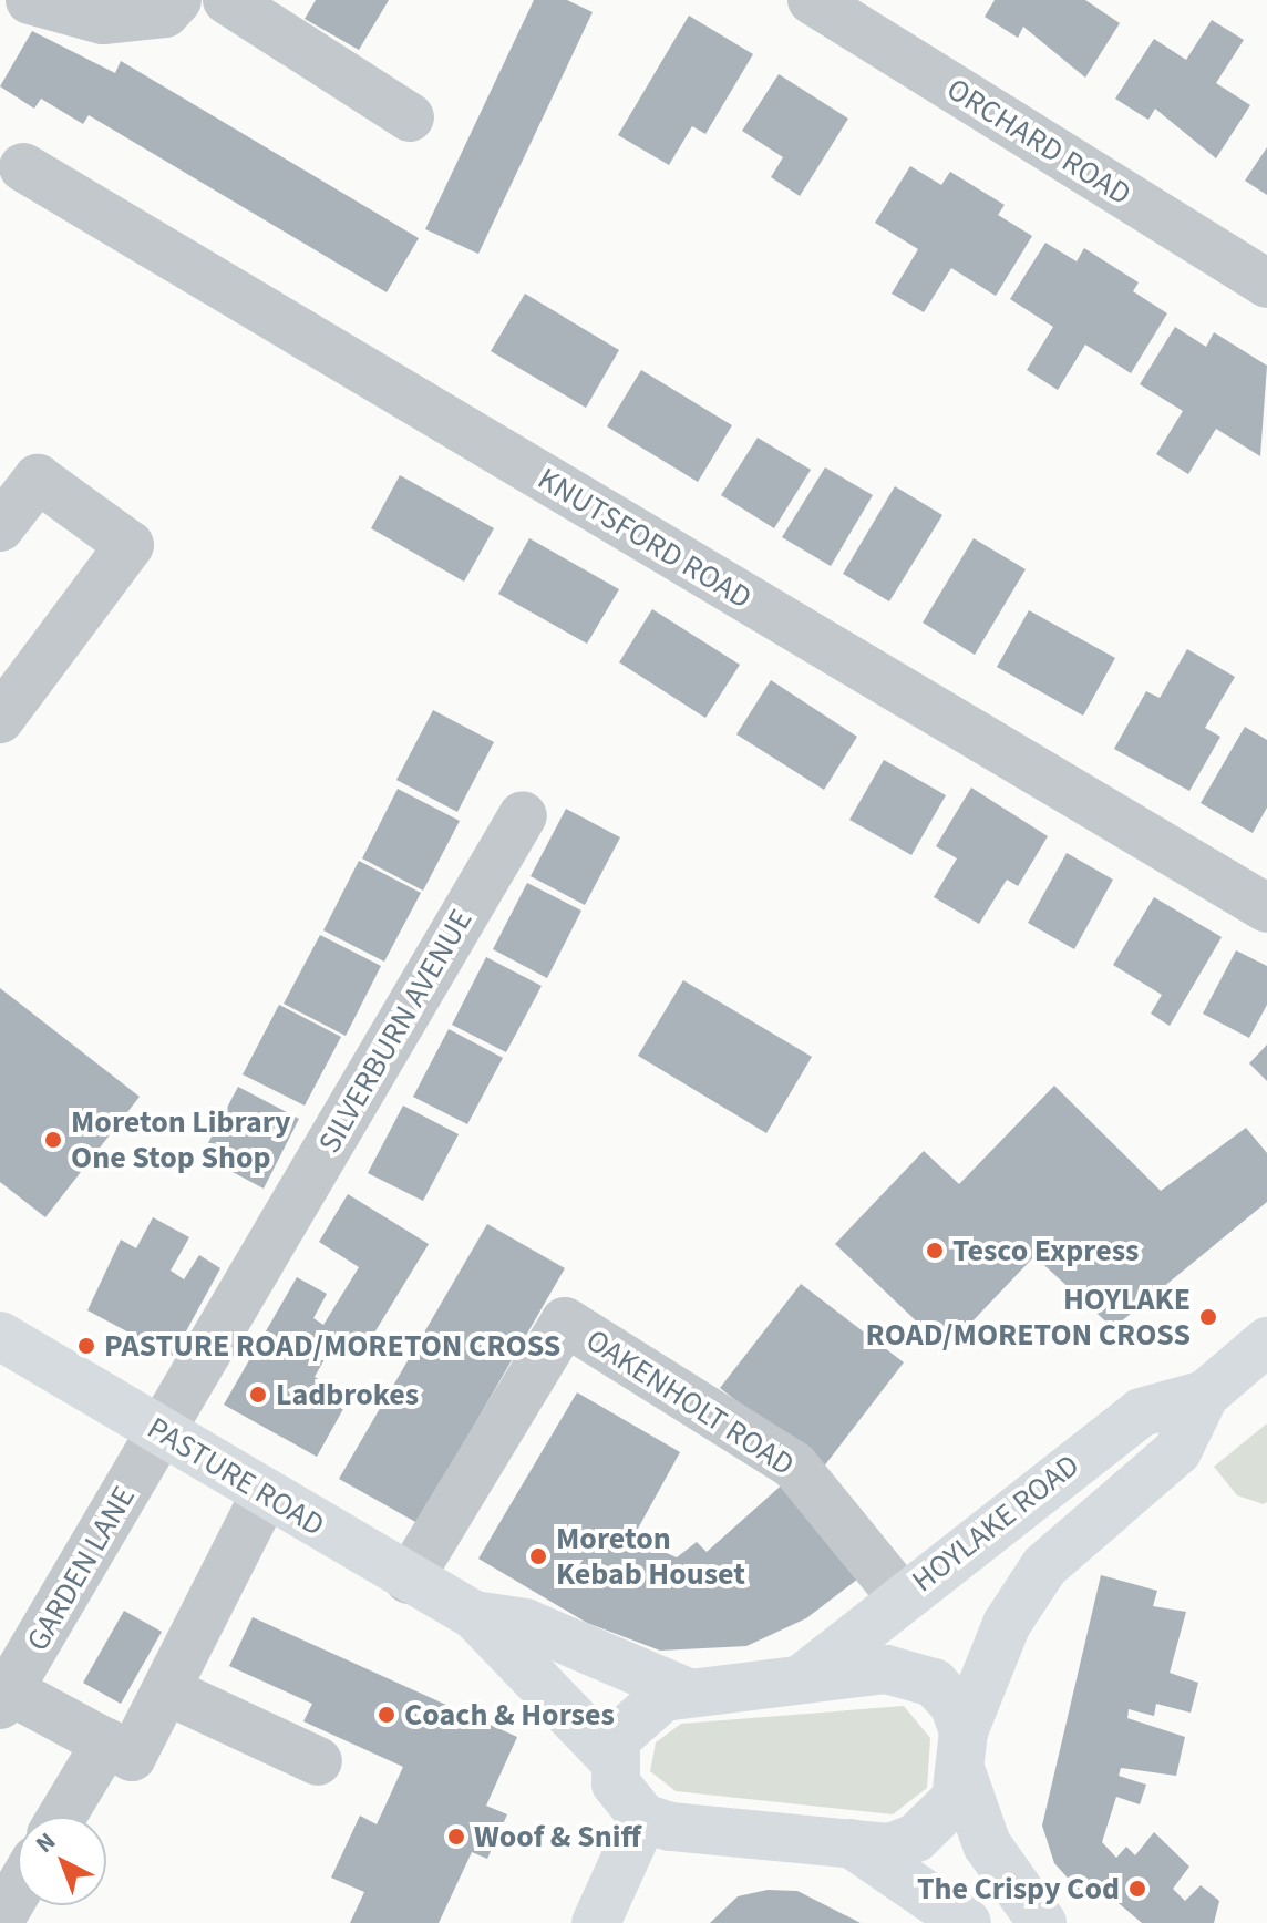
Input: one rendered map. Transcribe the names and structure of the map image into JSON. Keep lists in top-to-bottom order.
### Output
{
  "streets": {
    "main road": ["PASTURE ROAD", "HOYLAKE ROAD"],
    "street": [
      "ORCHARD ROAD",
      "KNUTSFORD ROAD",
      "SILVERBURN AVENUE",
      "OAKENHOLT ROAD",
      "GARDEN LANE"
    ]
  },
  "crossings": [
    ["SILVERBURN AVENUE", "PASTURE ROAD"],
    ["SILVERBURN AVENUE", "GARDEN LANE"],
    ["OAKENHOLT ROAD", "PASTURE ROAD"],
    ["OAKENHOLT ROAD", "HOYLAKE ROAD"],
    ["PASTURE ROAD", "GARDEN LANE"]
  ],
  "places": [
    "Moreton Library One Stop Shop",
    "Tesco Express",
    "HOYLAKE ROAD/MORETON CROSS",
    "PASTURE ROAD/MORETON CROSS",
    "Ladbrokes",
    "Moreton Kebab Houset",
    "Coach & Horses",
    "Woof & Sniff",
    "The Crispy Cod"
  ],
  "north": "top left"
}
